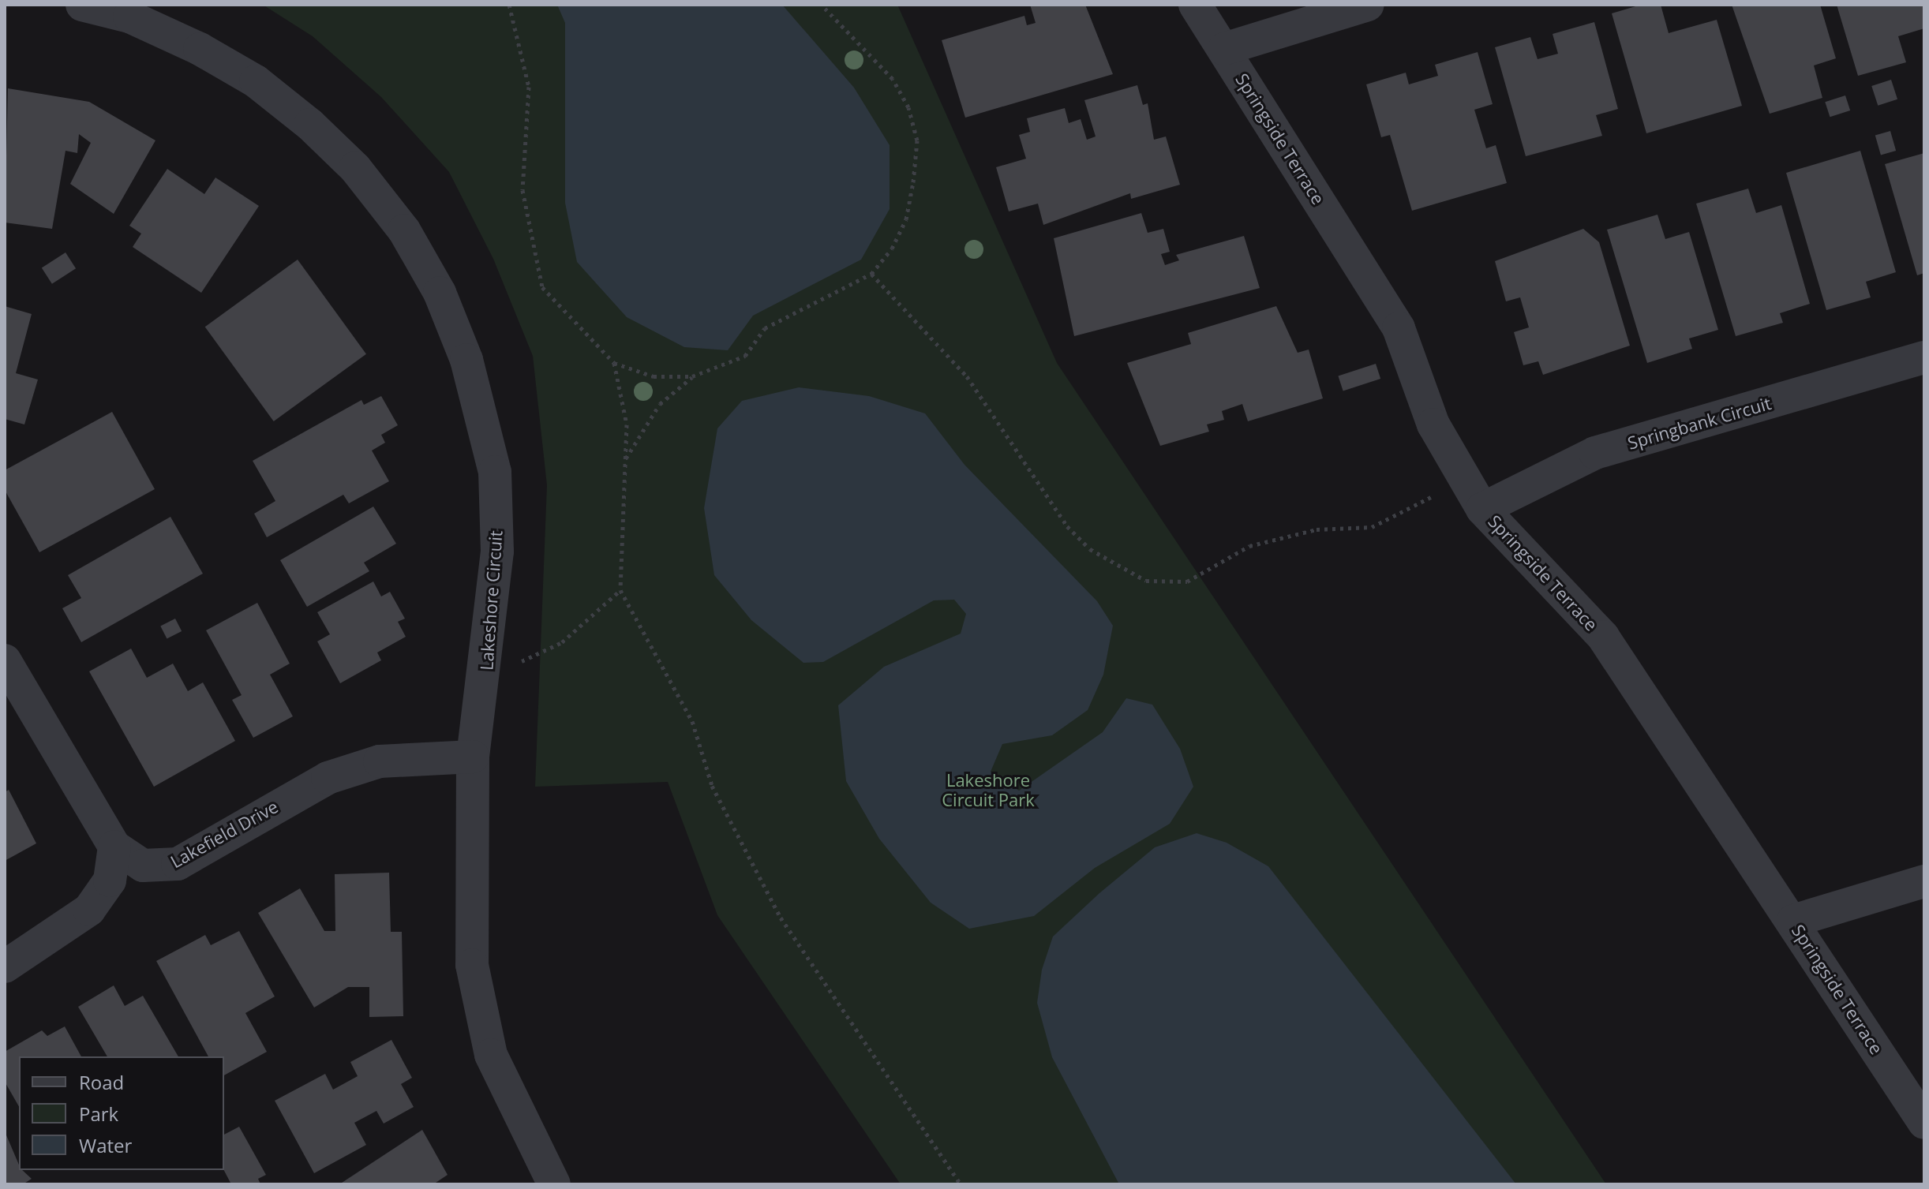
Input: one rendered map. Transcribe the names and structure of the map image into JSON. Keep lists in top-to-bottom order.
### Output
{
  "streets": {
    "street": [
      "Springside Terrace",
      "Springbank Circuit",
      "Lakeshore Circuit",
      "Lakefield Drive"
    ]
  },
  "crossings": [
    ["Springside Terrace", "Springbank Circuit"],
    ["Lakeshore Circuit", "Lakefield Drive"]
  ],
  "parks": ["Lakeshore Circuit Park"],
  "legend": ["Road", "Park", "Water"]
}
